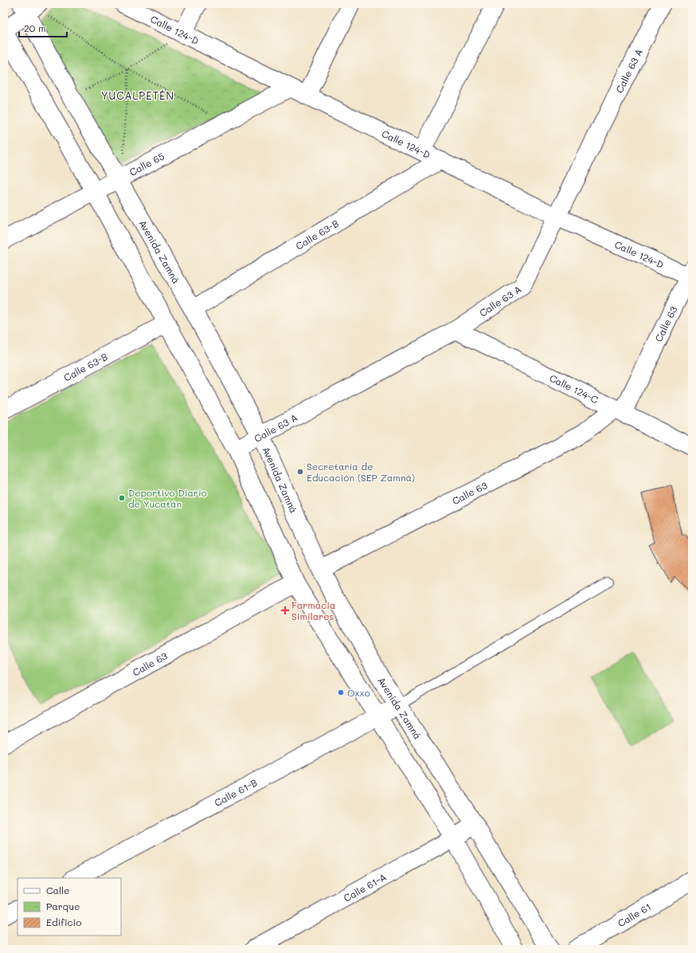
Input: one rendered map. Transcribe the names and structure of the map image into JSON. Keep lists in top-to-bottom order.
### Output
{
  "streets": {
    "street": [
      "Calle 124-D",
      "Calle 63 A",
      "Calle 65",
      "Calle 63-B",
      "Avenida Zamná",
      "Calle 63",
      "Calle 124-C",
      "Calle 61-B",
      "Calle 61-A",
      "Calle 61"
    ]
  },
  "crossings": [
    ["Calle 124-D", "Calle 63 A"],
    ["Calle 124-D", "Calle 65"],
    ["Calle 124-D", "Calle 63-B"],
    ["Calle 124-D", "Calle 63"],
    ["Calle 63 A", "Avenida Zamná"],
    ["Calle 63 A", "Calle 124-C"],
    ["Calle 65", "Avenida Zamná"],
    ["Calle 63-B", "Avenida Zamná"],
    ["Avenida Zamná", "Calle 63"],
    ["Avenida Zamná", "Calle 61-B"],
    ["Avenida Zamná", "Calle 61-A"],
    ["Calle 63", "Calle 124-C"]
  ],
  "districts": ["YUCALPETÉN"],
  "places": {
    "other": ["Secretaría de Educación (SEP Zamná)", "Deportivo Diario de Yucatán", "Oxxo"],
    "health": ["Farmacia Similares"]
  },
  "legend": ["Calle", "Parque", "Edificio"],
  "scale_bar": "20 m"
}
